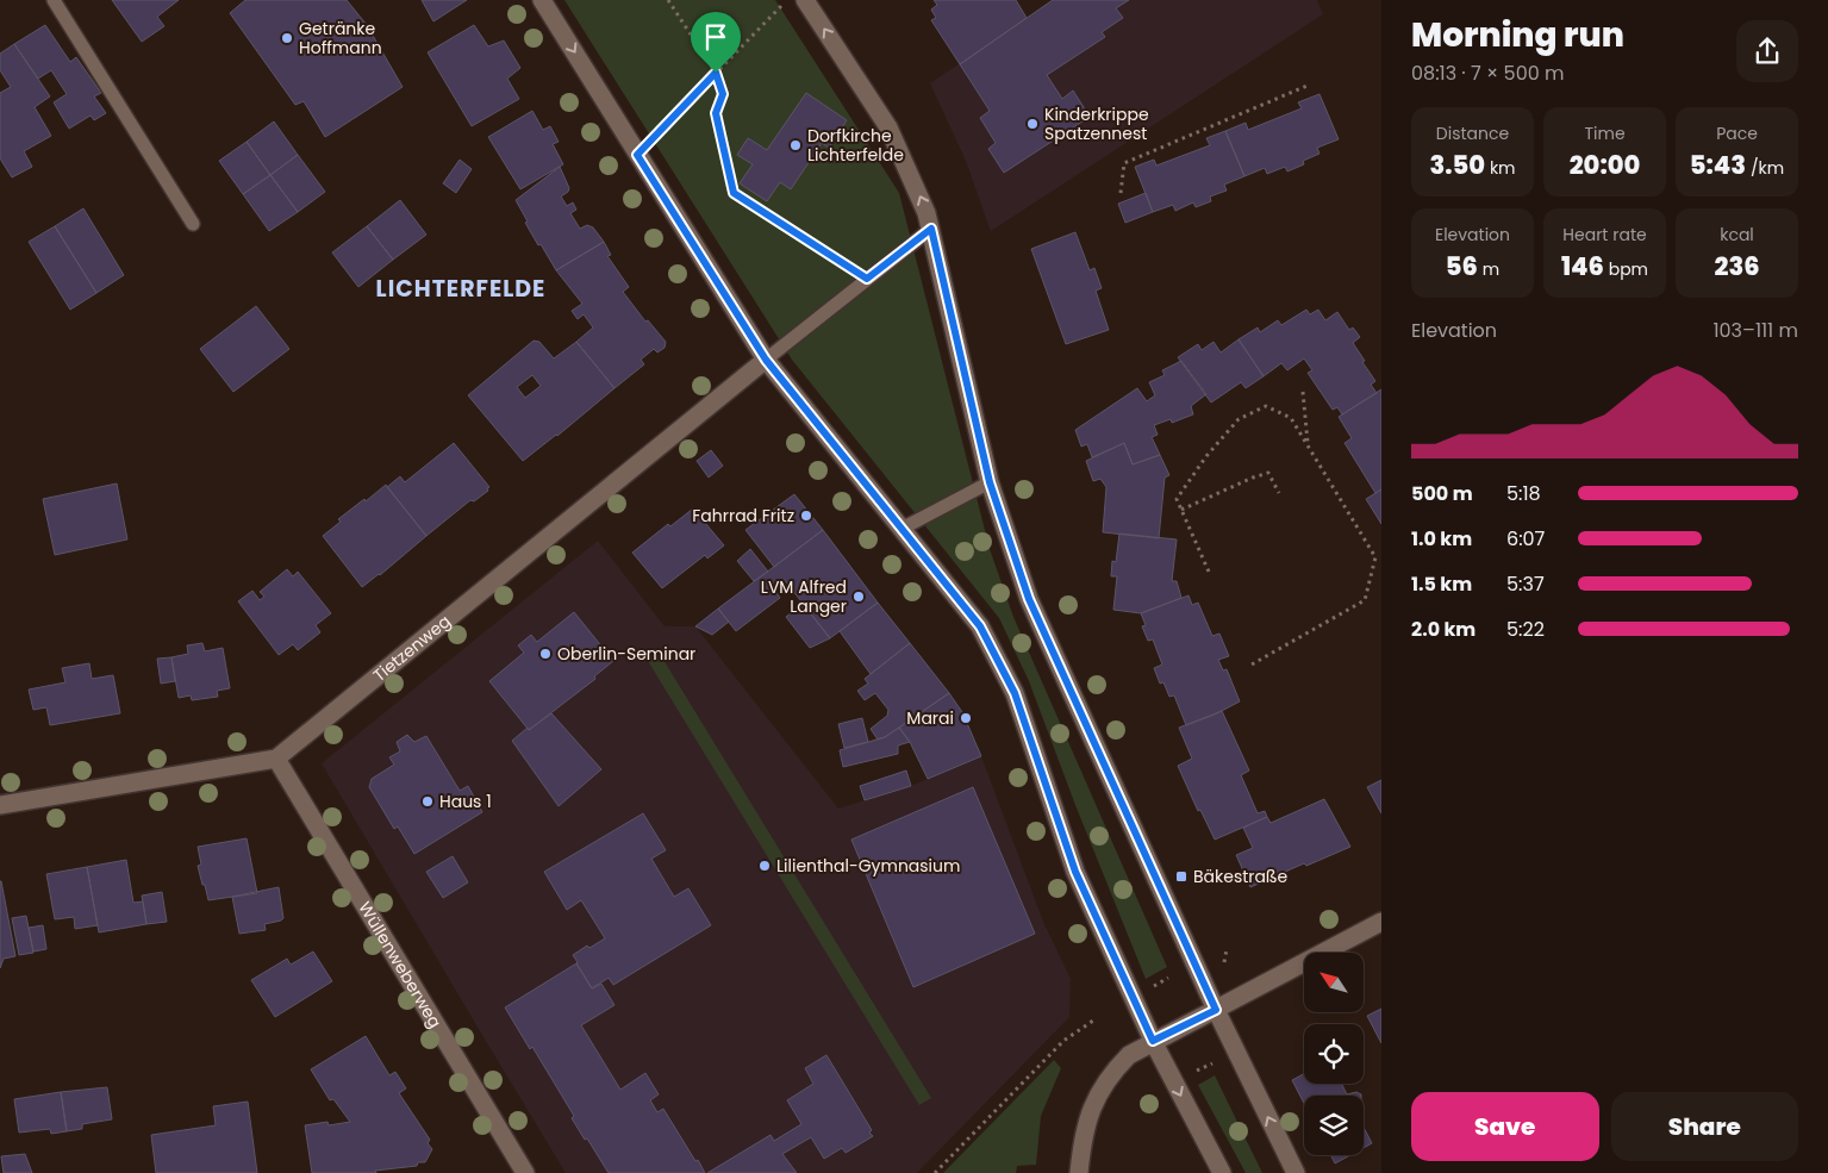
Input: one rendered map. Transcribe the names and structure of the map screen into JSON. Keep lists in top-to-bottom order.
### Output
{
  "streets": {
    "main road": ["Tietzenweg", "Wüllenweberweg"]
  },
  "crossings": [
    ["Tietzenweg", "Wüllenweberweg"]
  ],
  "districts": ["LICHTERFELDE"],
  "places": {
    "other": [
      "Getränke Hoffmann",
      "Kinderkrippe Spatzennest",
      "Dorfkirche Lichterfelde",
      "Fahrrad Fritz",
      "LVM Alfred Langer",
      "Oberlin-Seminar",
      "Marai",
      "Haus 1",
      "Lilienthal-Gymnasium"
    ],
    "transit": ["Bäkestraße"]
  },
  "north": "top left",
  "page": {
    "heading": ["Morning run", "08:13 · 7 × 500 m"],
    "stats": [
      ["Distance", "3.50 km"],
      ["Time", "20:00"],
      ["Pace", "5:43 /km"],
      ["Elevation", "56 m"],
      ["Heart rate", "146 bpm"],
      ["kcal", "236"]
    ],
    "chart": ["Elevation", "103–111 m"],
    "list": [
      {
        "name": "500 m",
        "note": "5:18"
      },
      {
        "name": "1.0 km",
        "note": "6:07"
      },
      {
        "name": "1.5 km",
        "note": "5:37"
      },
      {
        "name": "2.0 km",
        "note": "5:22"
      }
    ],
    "buttons": ["Save", "Share"]
  }
}
